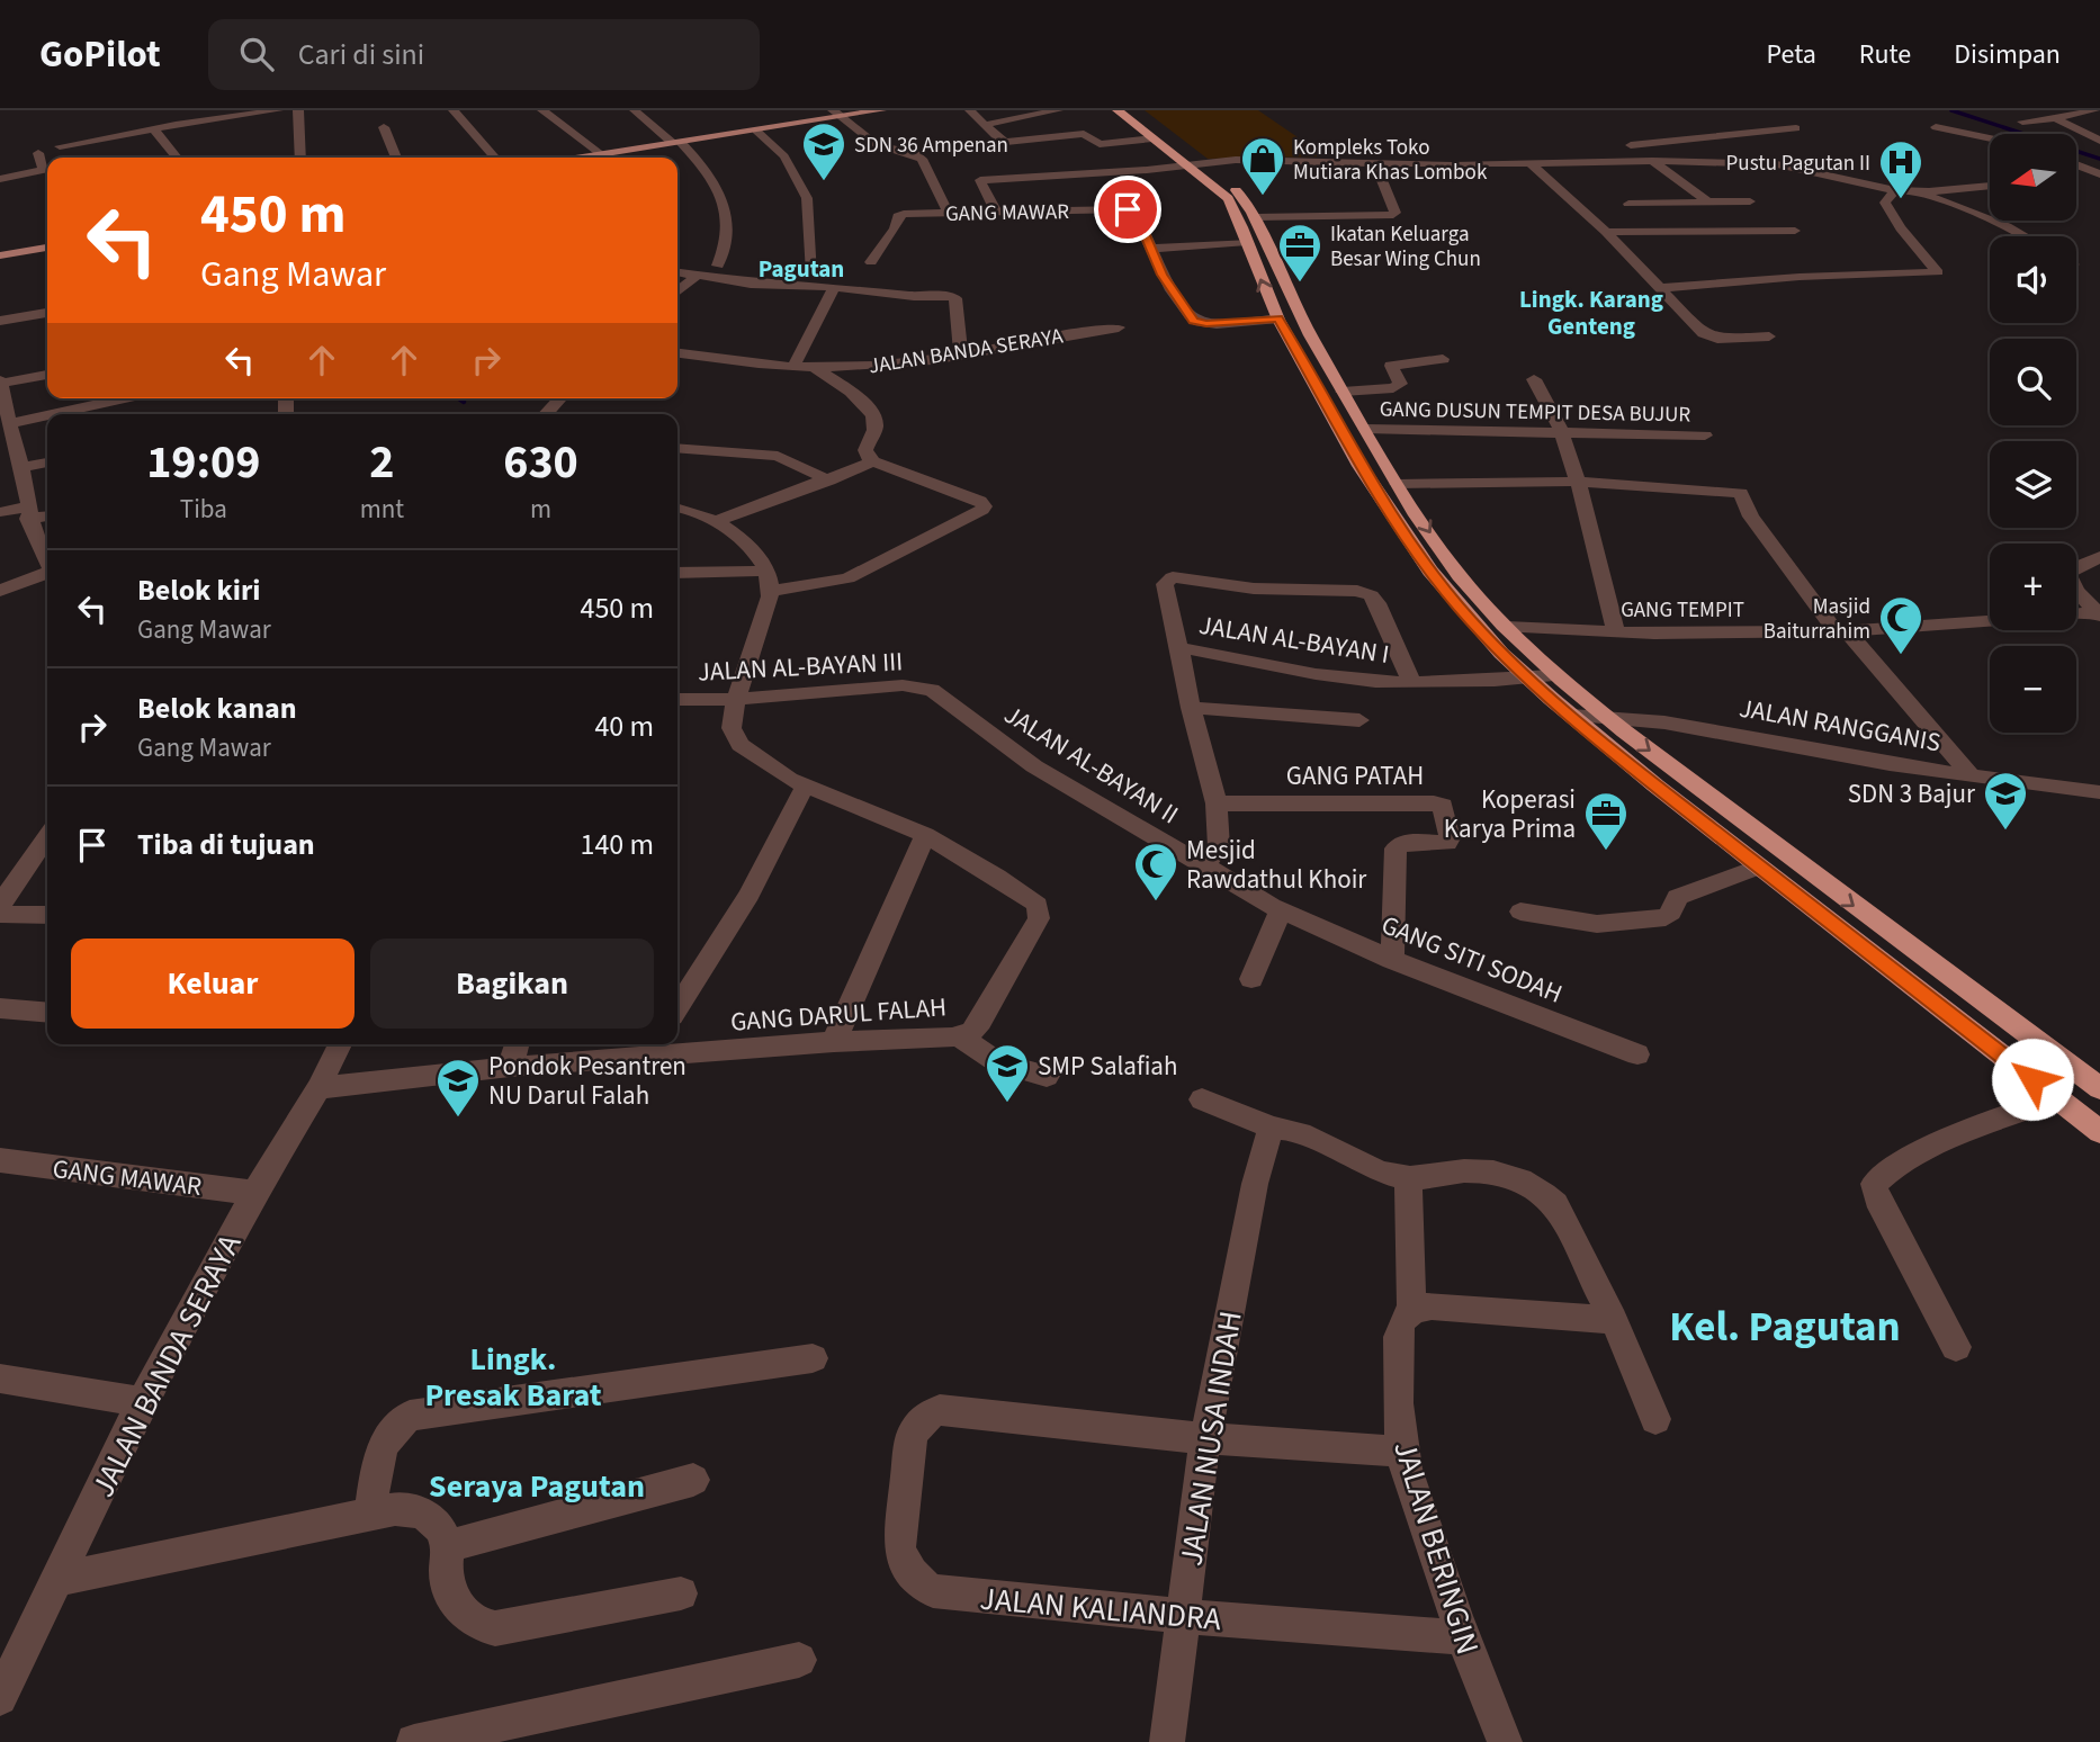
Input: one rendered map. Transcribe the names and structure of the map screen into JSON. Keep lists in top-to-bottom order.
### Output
{
  "streets": {
    "street": [
      "GANG MAWAR",
      "JALAN BANDA SERAYA",
      "GANG DUSUN TEMPIT DESA BUJUR",
      "GANG TEMPIT",
      "JALAN AL-BAYAN I",
      "JALAN AL-BAYAN III",
      "JALAN RANGGANIS",
      "JALAN AL-BAYAN II",
      "GANG PATAH",
      "GANG SITI SODAH",
      "GANG DARUL FALAH",
      "JALAN NUSA INDAH",
      "JALAN BERINGIN",
      "JALAN KALIANDRA"
    ]
  },
  "crossings": [
    ["GANG MAWAR", "JALAN BANDA SERAYA"],
    ["JALAN BANDA SERAYA", "GANG DARUL FALAH"],
    ["JALAN AL-BAYAN I", "JALAN AL-BAYAN II"],
    ["JALAN AL-BAYAN III", "JALAN AL-BAYAN II"],
    ["JALAN AL-BAYAN III", "GANG DARUL FALAH"],
    ["JALAN AL-BAYAN II", "GANG PATAH"],
    ["JALAN AL-BAYAN II", "GANG SITI SODAH"],
    ["GANG PATAH", "GANG SITI SODAH"],
    ["JALAN NUSA INDAH", "JALAN KALIANDRA"],
    ["JALAN BERINGIN", "JALAN KALIANDRA"]
  ],
  "districts": [
    "Pagutan",
    "Lingk. Karang Genteng",
    "Kel. Pagutan",
    "Lingk. Presak Barat",
    "Seraya Pagutan"
  ],
  "places": {
    "school or university": [
      "SDN 36 Ampenan",
      "SDN 3 Bajur",
      "SMP Salafiah",
      "Pondok Pesantren NU Darul Falah"
    ],
    "shop": ["Kompleks Toko Mutiara Khas Lombok"],
    "hospital": ["Pustu Pagutan II"],
    "office": ["Ikatan Keluarga Besar Wing Chun", "Koperasi Karya Prima"],
    "mosque": ["Masjid Baiturrahim", "Mesjid Rawdathul Khoir"]
  },
  "north": "left",
  "page": {
    "header": "GoPilot",
    "search": "Cari di sini",
    "nav": ["Peta", "Rute", "Disimpan"],
    "map_buttons": ["+", "−"],
    "turn": ["450 m", "Gang Mawar"],
    "eta": [
      "19:09",
      "Tiba",
      "2",
      "mnt",
      "630",
      "m"
    ],
    "list": [
      {
        "name": "Belok kiri",
        "note": "Gang Mawar",
        "value": "450 m"
      },
      {
        "name": "Belok kanan",
        "note": "Gang Mawar",
        "value": "40 m"
      },
      {
        "name": "Tiba di tujuan",
        "value": "140 m"
      }
    ],
    "buttons": ["Keluar", "Bagikan"]
  }
}
